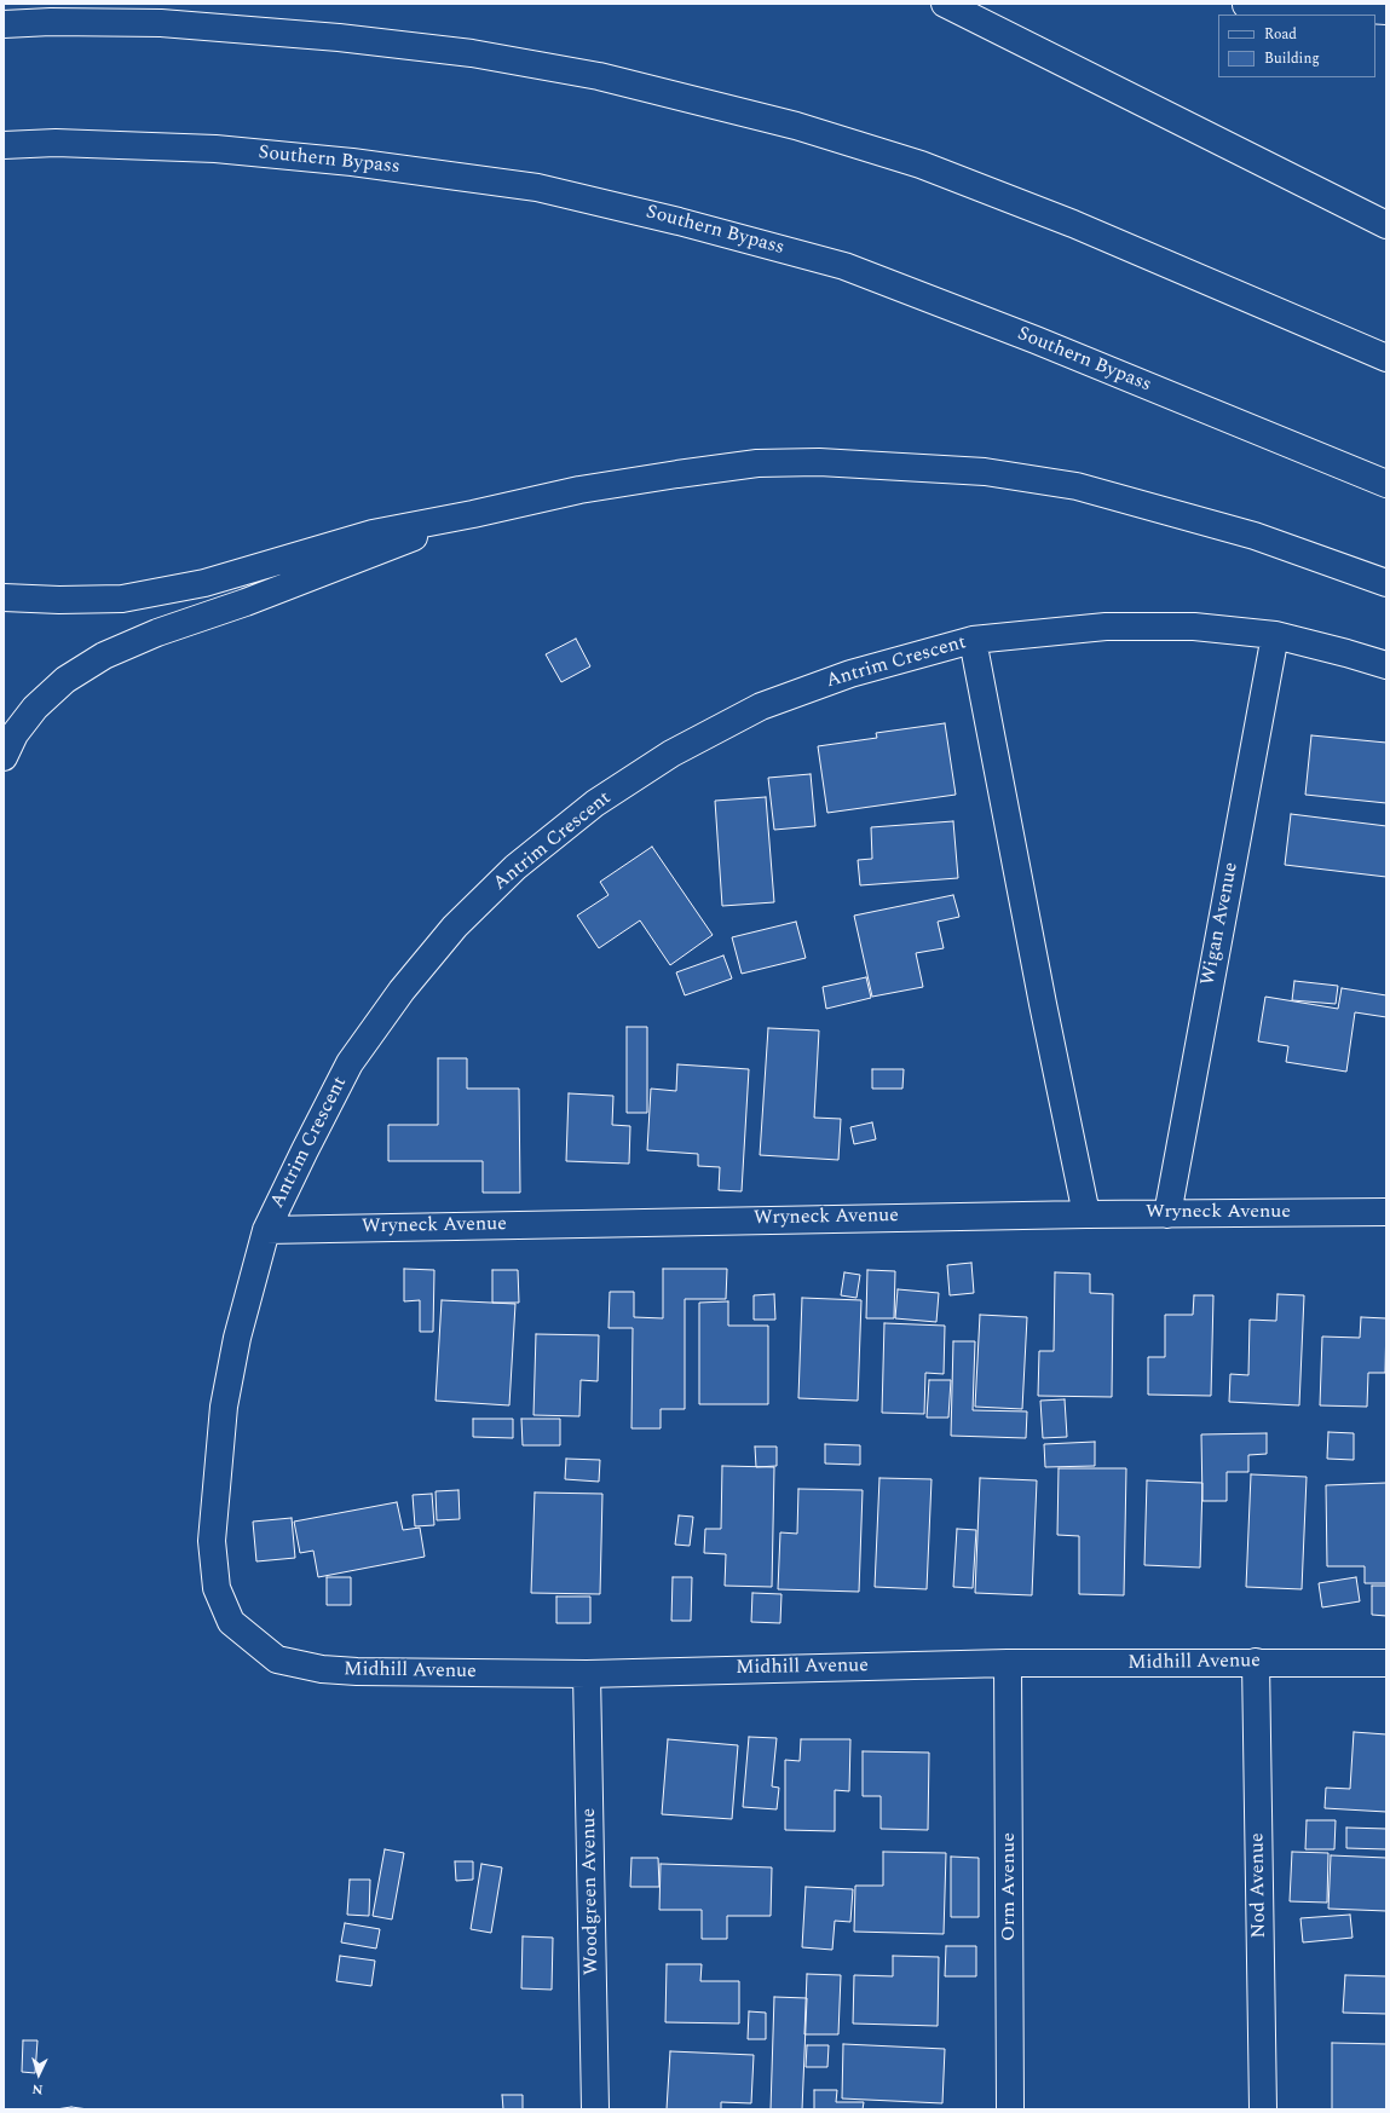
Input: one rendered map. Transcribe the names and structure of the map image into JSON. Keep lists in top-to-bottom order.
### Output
{
  "streets": {
    "main road": [
      "Southern Bypass",
      "Antrim Crescent",
      "Wigan Avenue",
      "Wryneck Avenue",
      "Midhill Avenue",
      "Nod Avenue",
      "Orm Avenue",
      "Woodgreen Avenue"
    ]
  },
  "crossings": [
    ["Antrim Crescent", "Wigan Avenue"],
    ["Antrim Crescent", "Wryneck Avenue"],
    ["Antrim Crescent", "Midhill Avenue"],
    ["Wigan Avenue", "Wryneck Avenue"],
    ["Midhill Avenue", "Nod Avenue"],
    ["Midhill Avenue", "Orm Avenue"],
    ["Midhill Avenue", "Woodgreen Avenue"]
  ],
  "legend": ["Road", "Building"],
  "north": "bottom"
}
